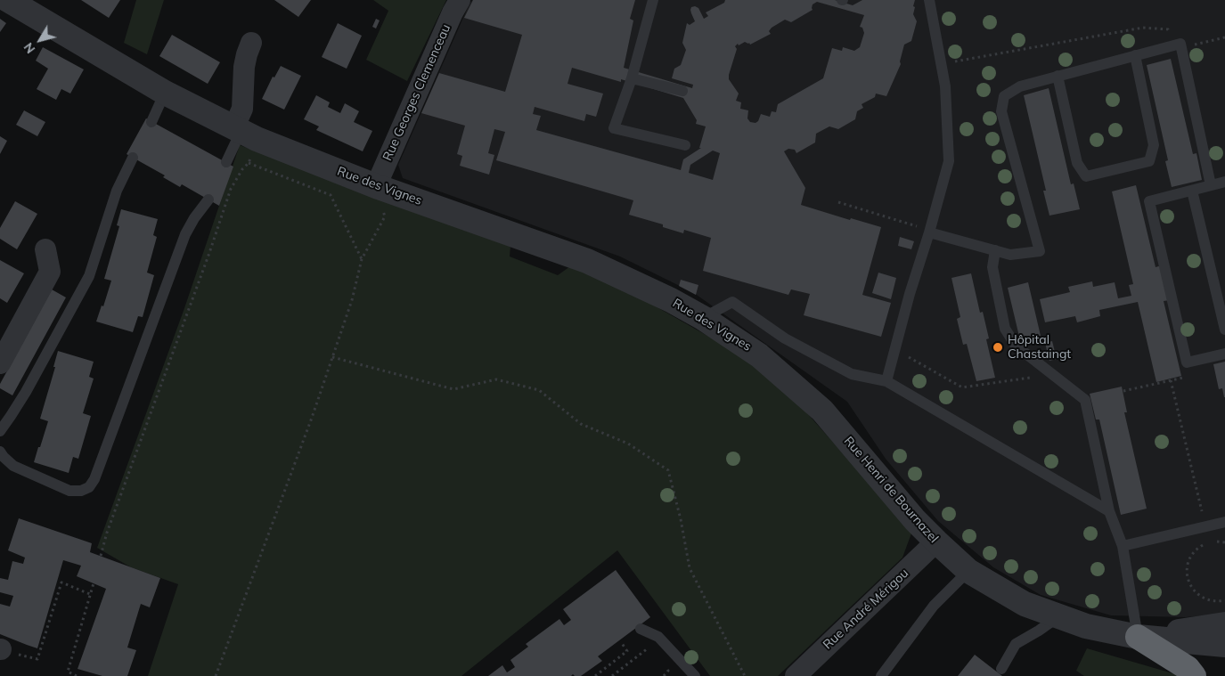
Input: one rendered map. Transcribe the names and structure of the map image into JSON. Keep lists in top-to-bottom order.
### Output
{
  "streets": {
    "street": [
      "Rue Georges Clemenceau",
      "Rue des Vignes",
      "Rue Henri de Bournazel",
      "Rue André Mérigou"
    ]
  },
  "crossings": [
    ["Rue Georges Clemenceau", "Rue des Vignes"],
    ["Rue des Vignes", "Rue Henri de Bournazel"],
    ["Rue Henri de Bournazel", "Rue André Mérigou"]
  ],
  "places": ["Hôpital Chastaingt"],
  "north": "bottom left"
}
